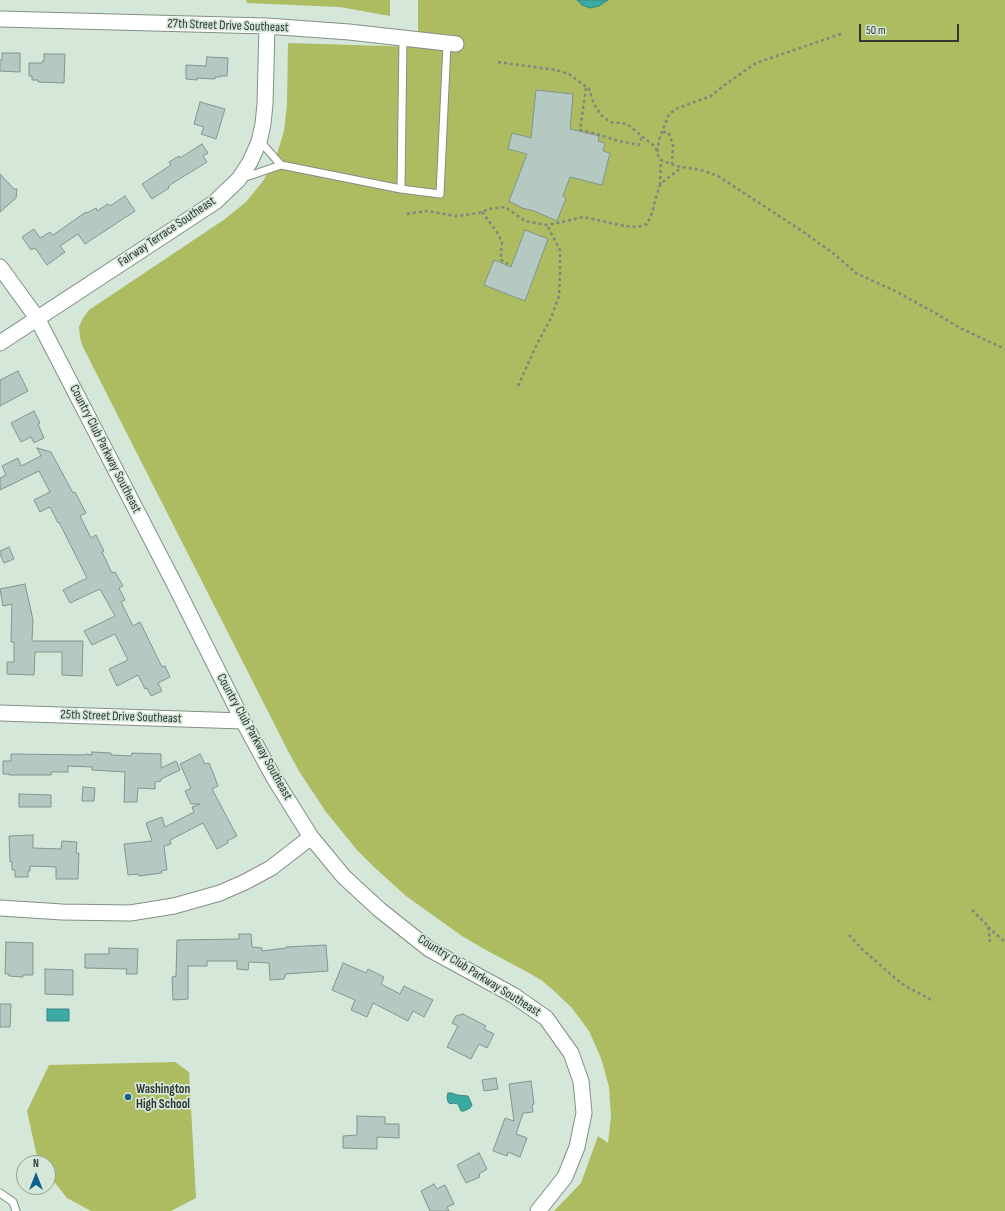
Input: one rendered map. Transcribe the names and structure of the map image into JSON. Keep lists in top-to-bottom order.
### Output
{
  "streets": {
    "street": [
      "27th Street Drive Southeast",
      "Fairway Terrace Southeast",
      "Country Club Parkway Southeast",
      "25th Street Drive Southeast"
    ]
  },
  "crossings": [
    ["27th Street Drive Southeast", "Fairway Terrace Southeast"],
    ["Fairway Terrace Southeast", "Country Club Parkway Southeast"],
    ["Country Club Parkway Southeast", "25th Street Drive Southeast"]
  ],
  "places": ["Washington High School"],
  "scale_bar": "50 m",
  "north": "top"
}
